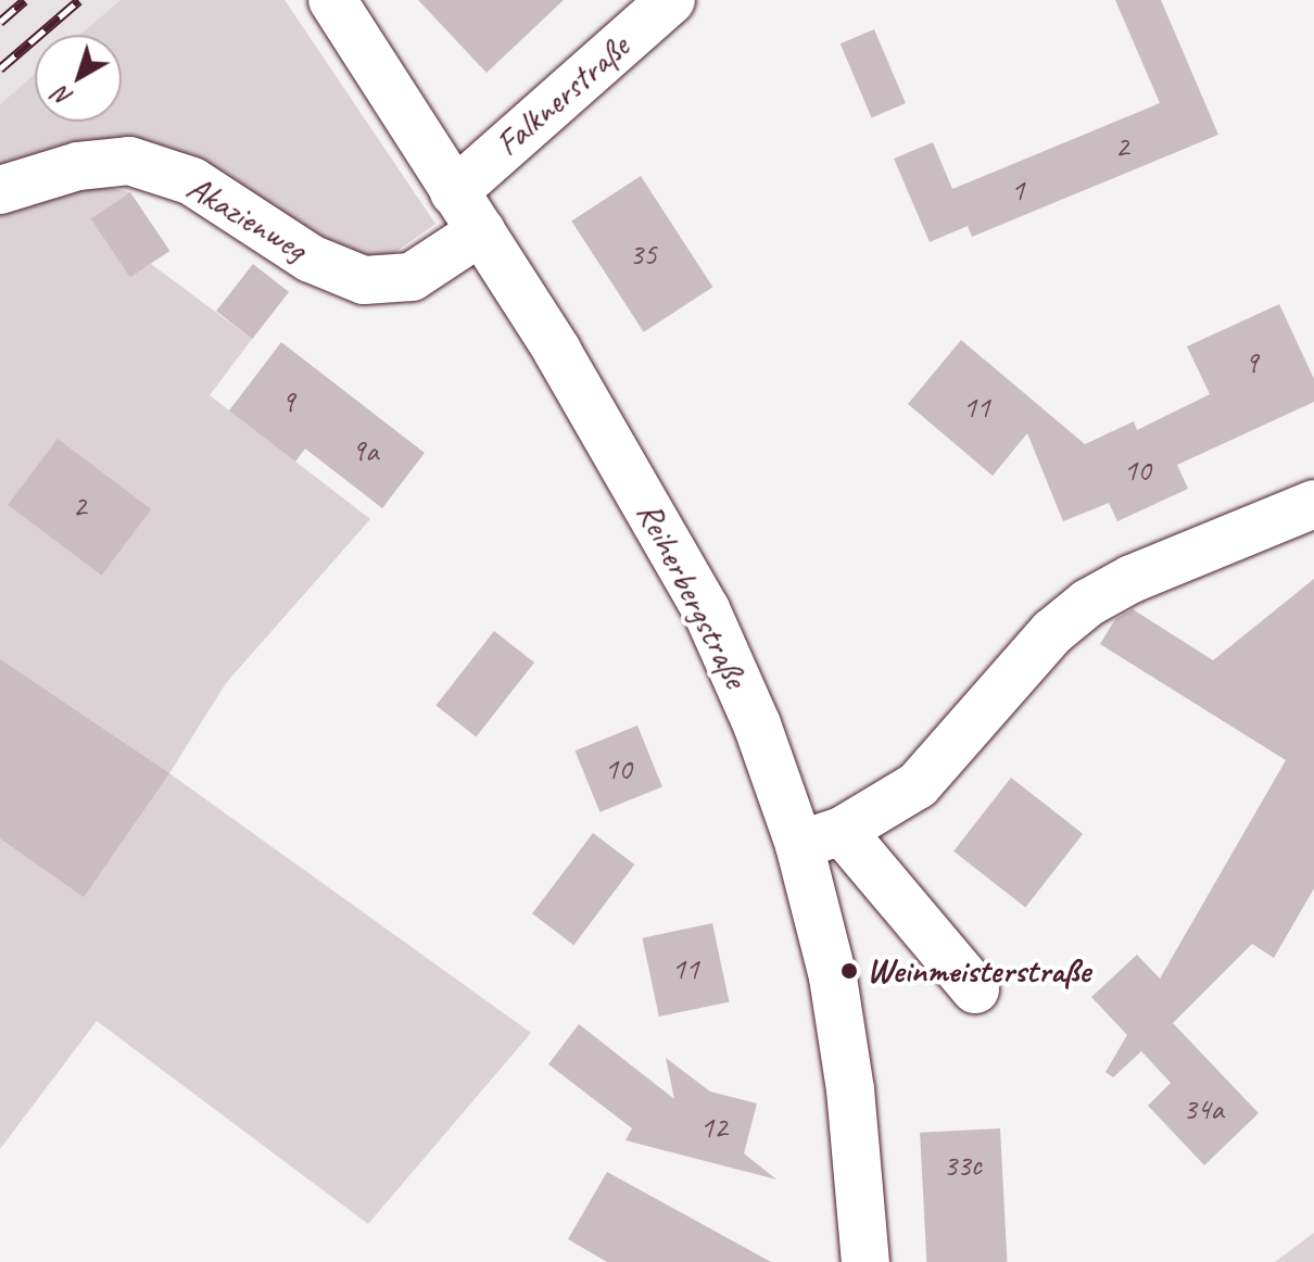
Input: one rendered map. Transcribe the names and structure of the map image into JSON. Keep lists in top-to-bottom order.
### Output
{
  "streets": {
    "street": ["Falknerstraße", "Akazienweg", "Reiherbergstraße"]
  },
  "crossings": [
    ["Falknerstraße", "Reiherbergstraße"],
    ["Akazienweg", "Reiherbergstraße"]
  ],
  "places": ["Weinmeisterstraße"],
  "house_numbers": [
    "2",
    "1",
    "35",
    "9",
    "9",
    "11",
    "9a",
    "10",
    "2",
    "10",
    "11",
    "34a",
    "12",
    "33c"
  ],
  "north": "bottom left"
}
